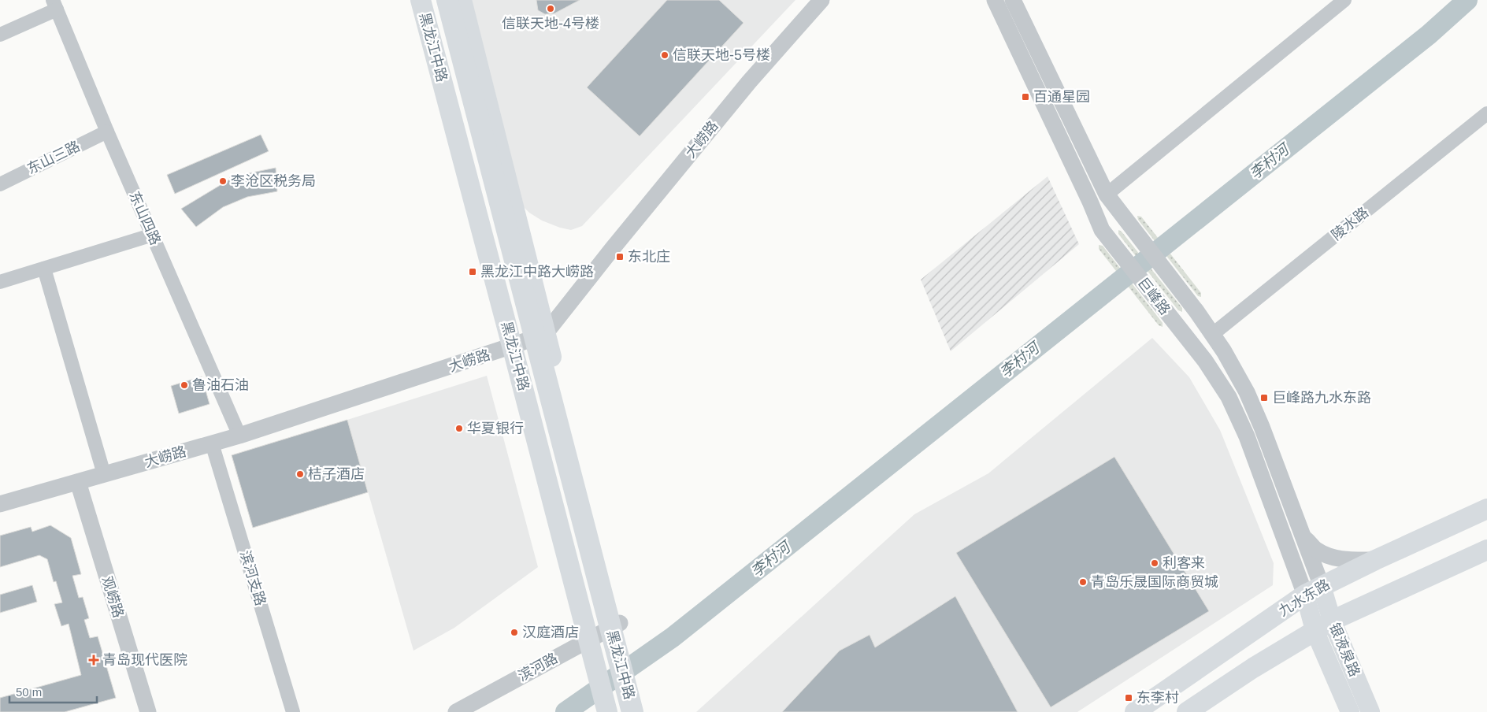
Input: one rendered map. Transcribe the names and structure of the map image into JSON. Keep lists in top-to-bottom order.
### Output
{
  "streets": {
    "highway": ["黑龙江中路"],
    "main road": ["九水东路", "银液泉路"],
    "street": [
      "大崂路",
      "东山三路",
      "东山四路",
      "陵水路",
      "巨峰路",
      "滨河支路",
      "观崂路",
      "滨河路"
    ]
  },
  "crossings": [
    ["黑龙江中路", "大崂路"],
    ["黑龙江中路", "滨河路"],
    ["大崂路", "东山四路"],
    ["大崂路", "滨河支路"],
    ["大崂路", "观崂路"],
    ["东山三路", "东山四路"],
    ["陵水路", "巨峰路"],
    ["巨峰路", "九水东路"],
    ["巨峰路", "银液泉路"],
    ["九水东路", "银液泉路"]
  ],
  "water": ["李村河"],
  "places": {
    "other": [
      "信联天地-4号楼",
      "信联天地-5号楼",
      "李沧区税务局",
      "鲁油石油",
      "华夏银行",
      "桔子酒店",
      "利客来",
      "青岛乐晟国际商贸城",
      "汉庭酒店"
    ],
    "transit": [
      "百通星园",
      "东北庄",
      "黑龙江中路大崂路",
      "巨峰路九水东路",
      "东李村"
    ],
    "health": ["青岛现代医院"]
  },
  "scale_bar": "50 m"
}
